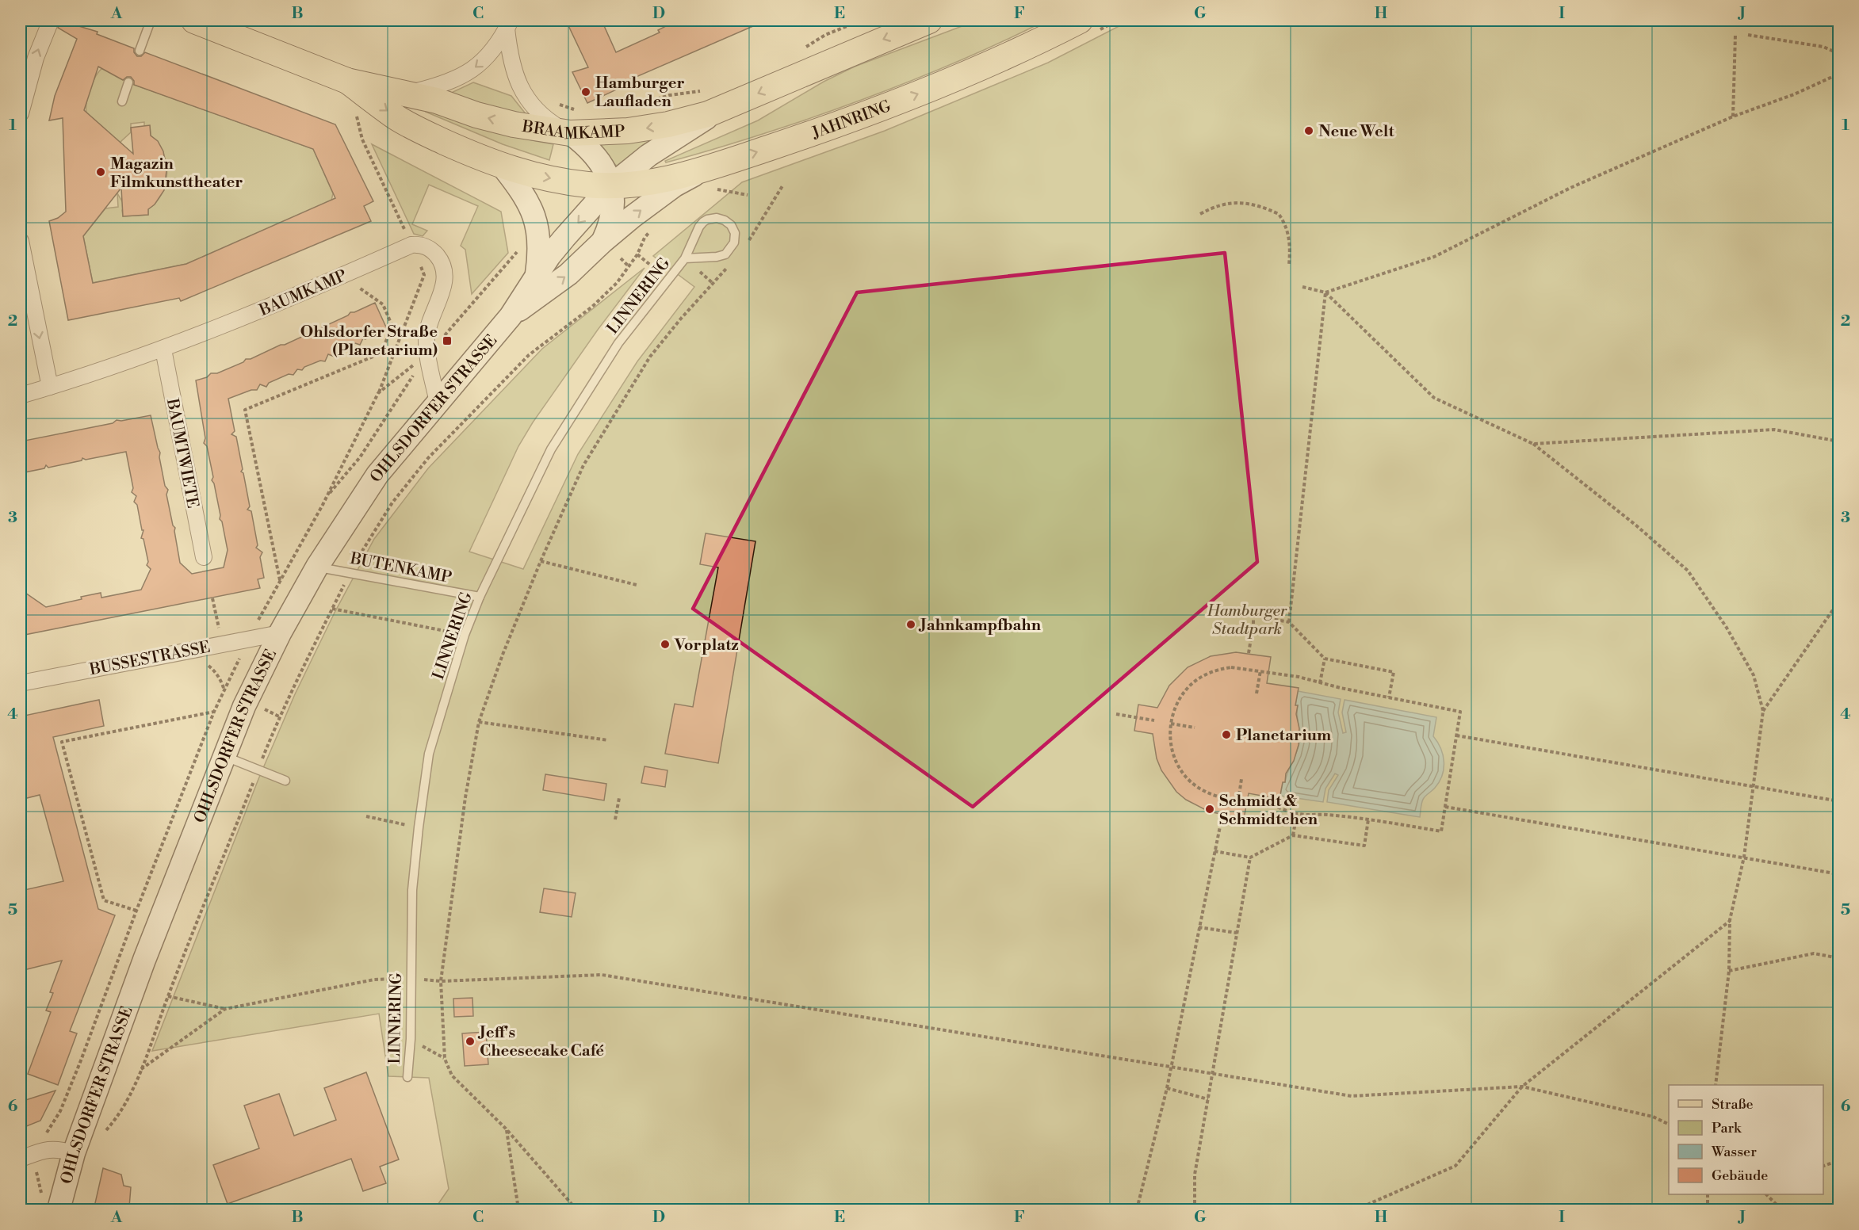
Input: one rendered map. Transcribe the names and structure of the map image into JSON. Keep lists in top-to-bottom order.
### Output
{
  "streets": {
    "main road": ["JAHNRING", "BRAAMKAMP"],
    "street": [
      "BAUMKAMP",
      "OHLSDORFER STRASSE",
      "BAUMTWIETE",
      "BUSSESTRASSE"
    ],
    "lane": ["LINNERING", "BUTENKAMP"]
  },
  "crossings": [
    ["JAHNRING", "BRAAMKAMP"],
    ["JAHNRING", "OHLSDORFER STRASSE"],
    ["BRAAMKAMP", "OHLSDORFER STRASSE"],
    ["BAUMKAMP", "OHLSDORFER STRASSE"],
    ["BAUMKAMP", "BAUMTWIETE"],
    ["LINNERING", "BUTENKAMP"],
    ["OHLSDORFER STRASSE", "BUTENKAMP"],
    ["OHLSDORFER STRASSE", "BUSSESTRASSE"]
  ],
  "one_way": ["JAHNRING"],
  "parks": ["Hamburger Stadtpark"],
  "places": {
    "other": [
      "Hamburger Laufladen",
      "Neue Welt",
      "Magazin Filmkunsttheater",
      "Jahnkampfbahn",
      "Vorplatz",
      "Planetarium",
      "Schmidt & Schmidtchen",
      "Jeff's Cheesecake Café"
    ],
    "transit": ["Ohlsdorfer Straße (Planetarium)"]
  },
  "legend": [
    "Straße",
    "Park",
    "Wasser",
    "Gebäude"
  ],
  "grid": {
    "columns": [
      "A",
      "B",
      "C",
      "D",
      "E",
      "F",
      "G",
      "H",
      "I",
      "J"
    ],
    "rows": [
      "1",
      "2",
      "3",
      "4",
      "5",
      "6"
    ]
  }
}
